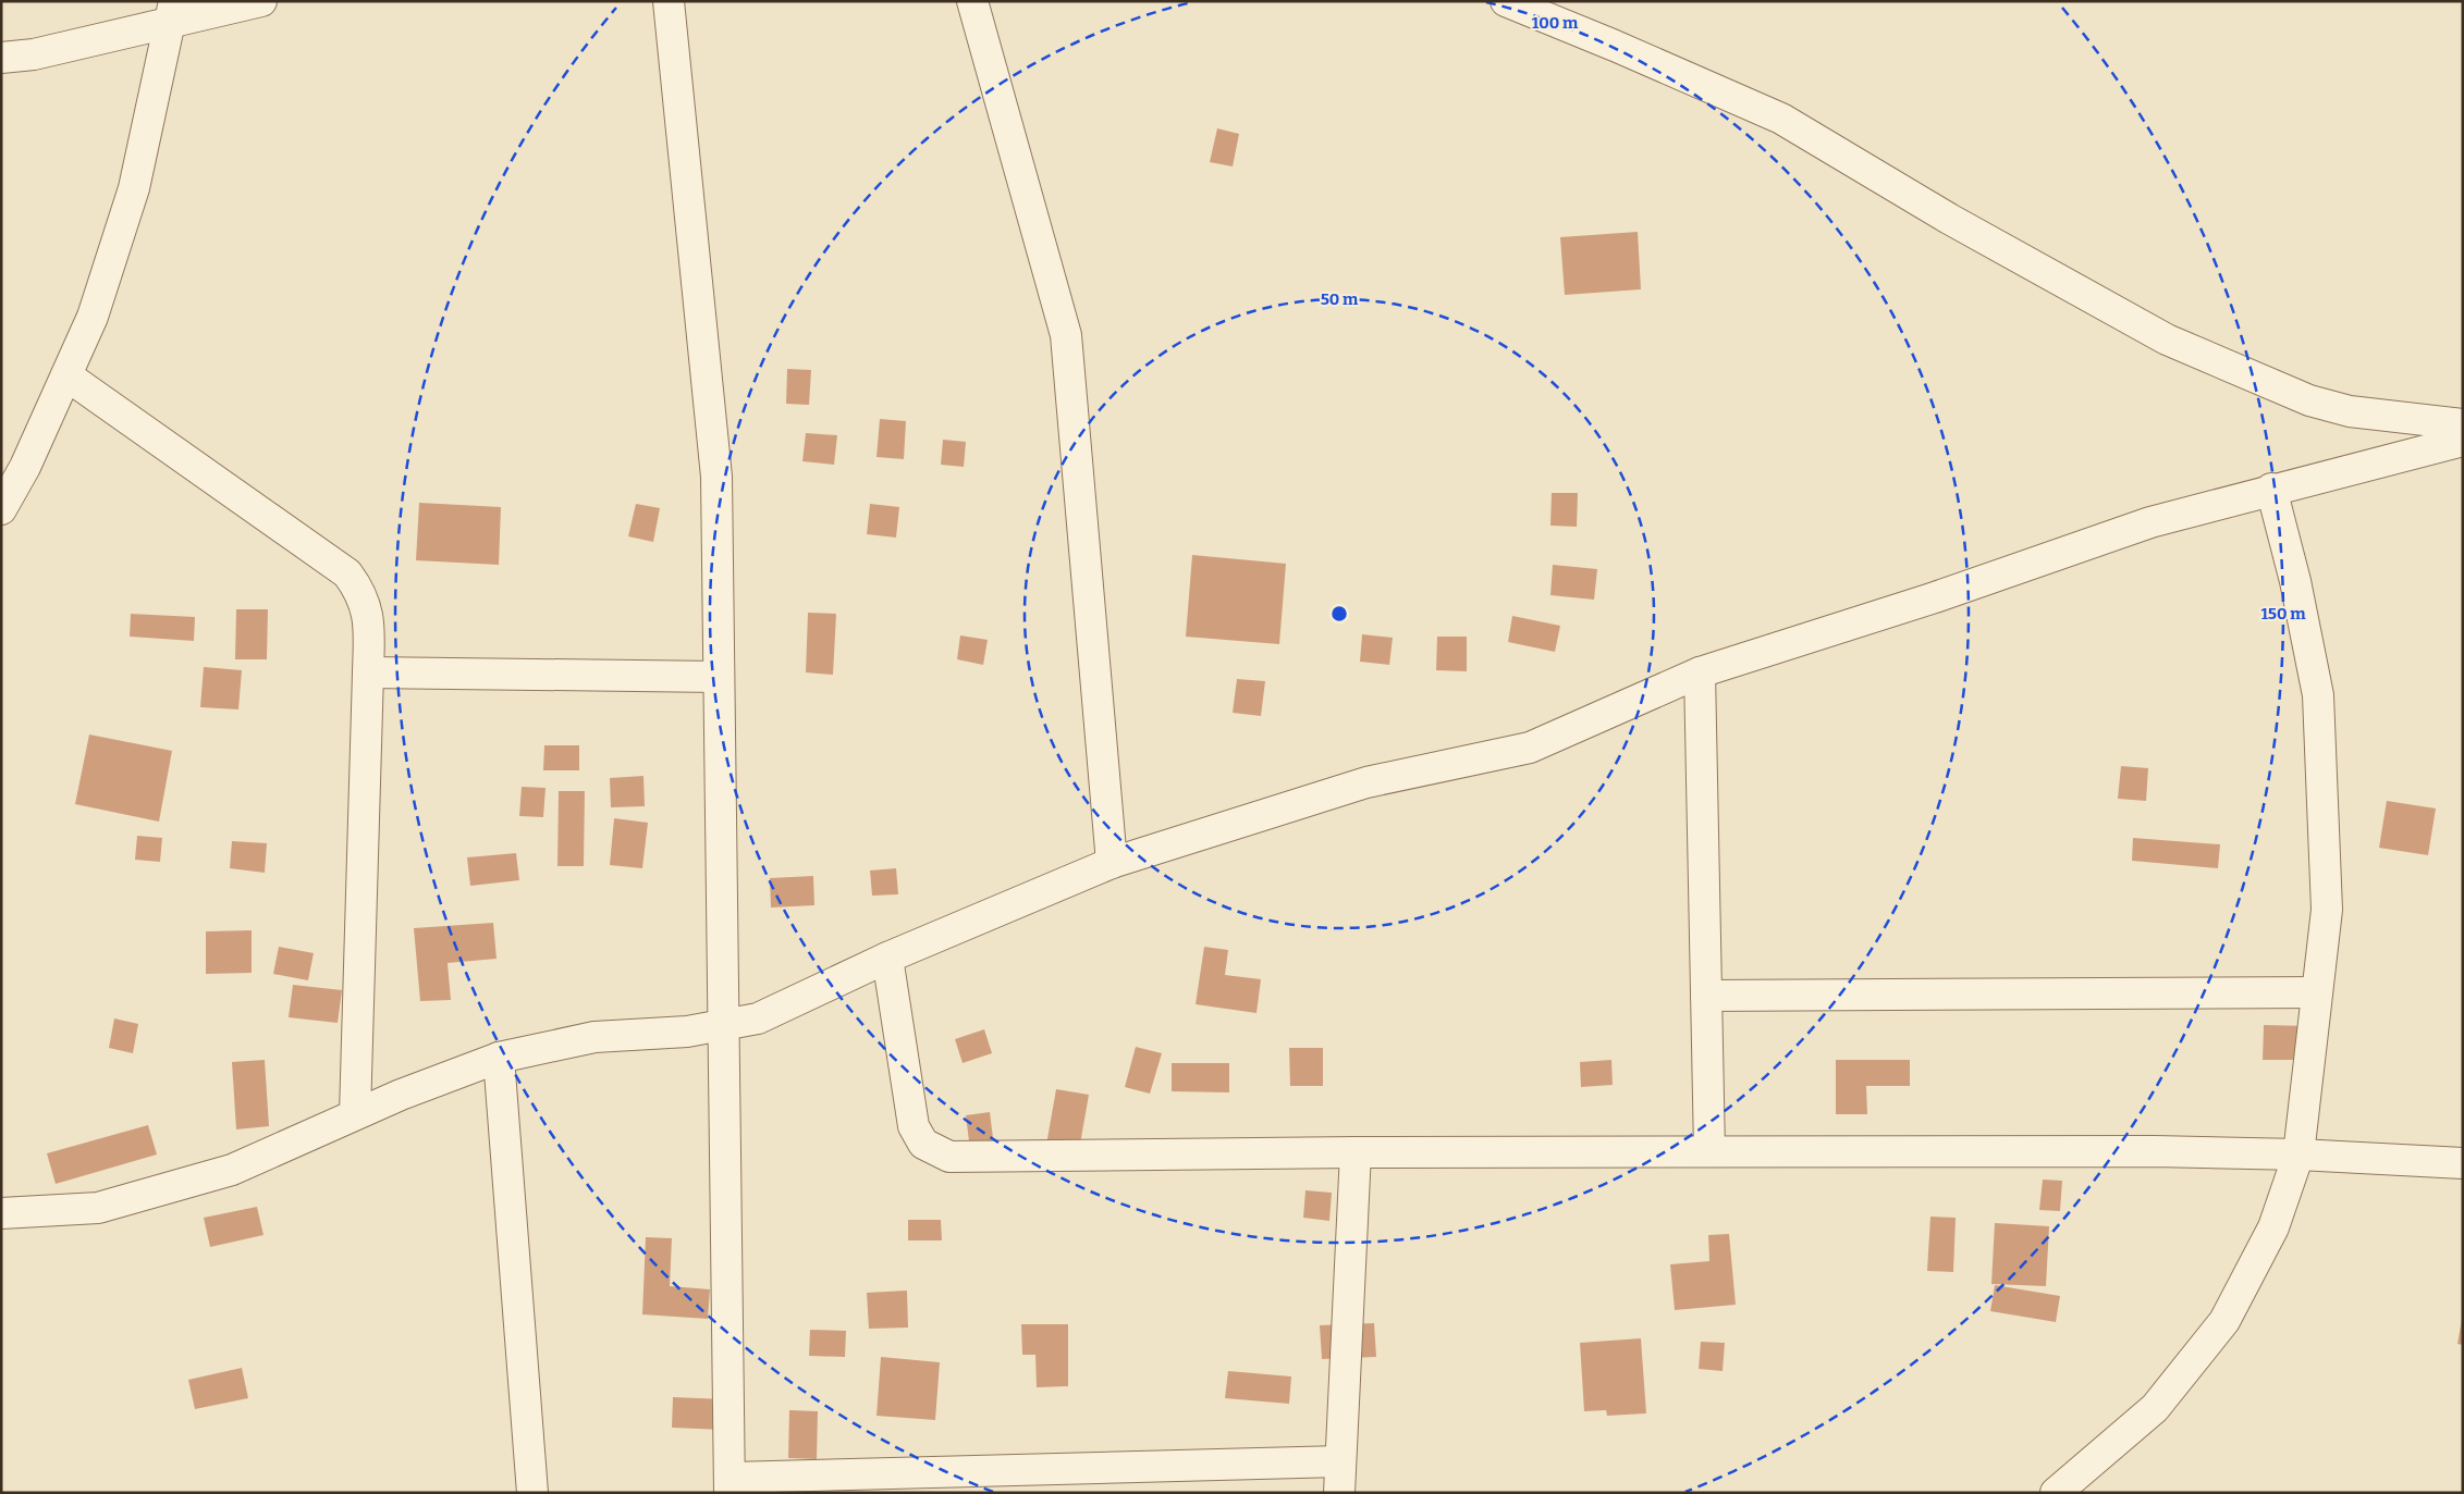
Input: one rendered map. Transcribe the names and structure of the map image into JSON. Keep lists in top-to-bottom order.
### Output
{
  "rings": ["100 m", "50 m", "150 m"]
}
